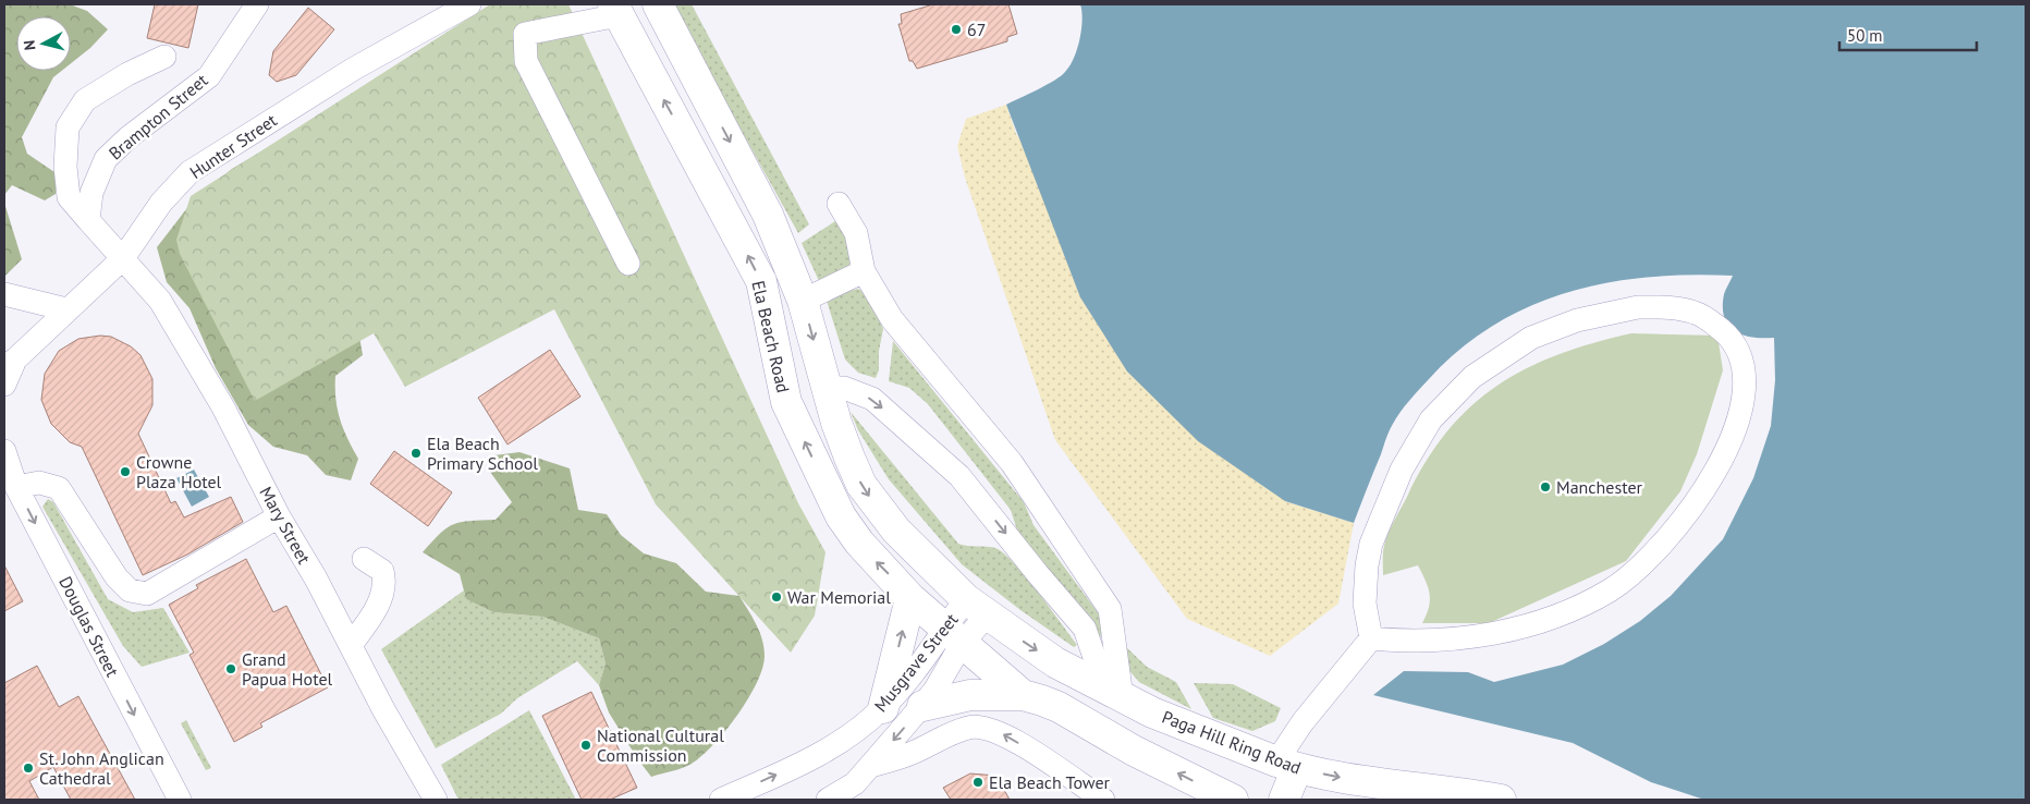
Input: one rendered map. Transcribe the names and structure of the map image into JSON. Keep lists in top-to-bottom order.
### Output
{
  "streets": {
    "highway": ["Ela Beach Road", "Paga Hill Ring Road"],
    "street": [
      "Brampton Street",
      "Hunter Street",
      "Mary Street",
      "Douglas Street",
      "Musgrave Street"
    ]
  },
  "crossings": [
    ["Hunter Street", "Mary Street"],
    ["Ela Beach Road", "Musgrave Street"],
    ["Ela Beach Road", "Paga Hill Ring Road"],
    ["Musgrave Street", "Paga Hill Ring Road"]
  ],
  "one_way": ["Douglas Street"],
  "places": [
    "67",
    "Ela Beach Primary School",
    "Crowne Plaza Hotel",
    "Manchester",
    "War Memorial",
    "Grand Papua Hotel",
    "National Cultural Commission",
    "St. John Anglican Cathedral",
    "Ela Beach Tower"
  ],
  "scale_bar": "50 m",
  "north": "left"
}
